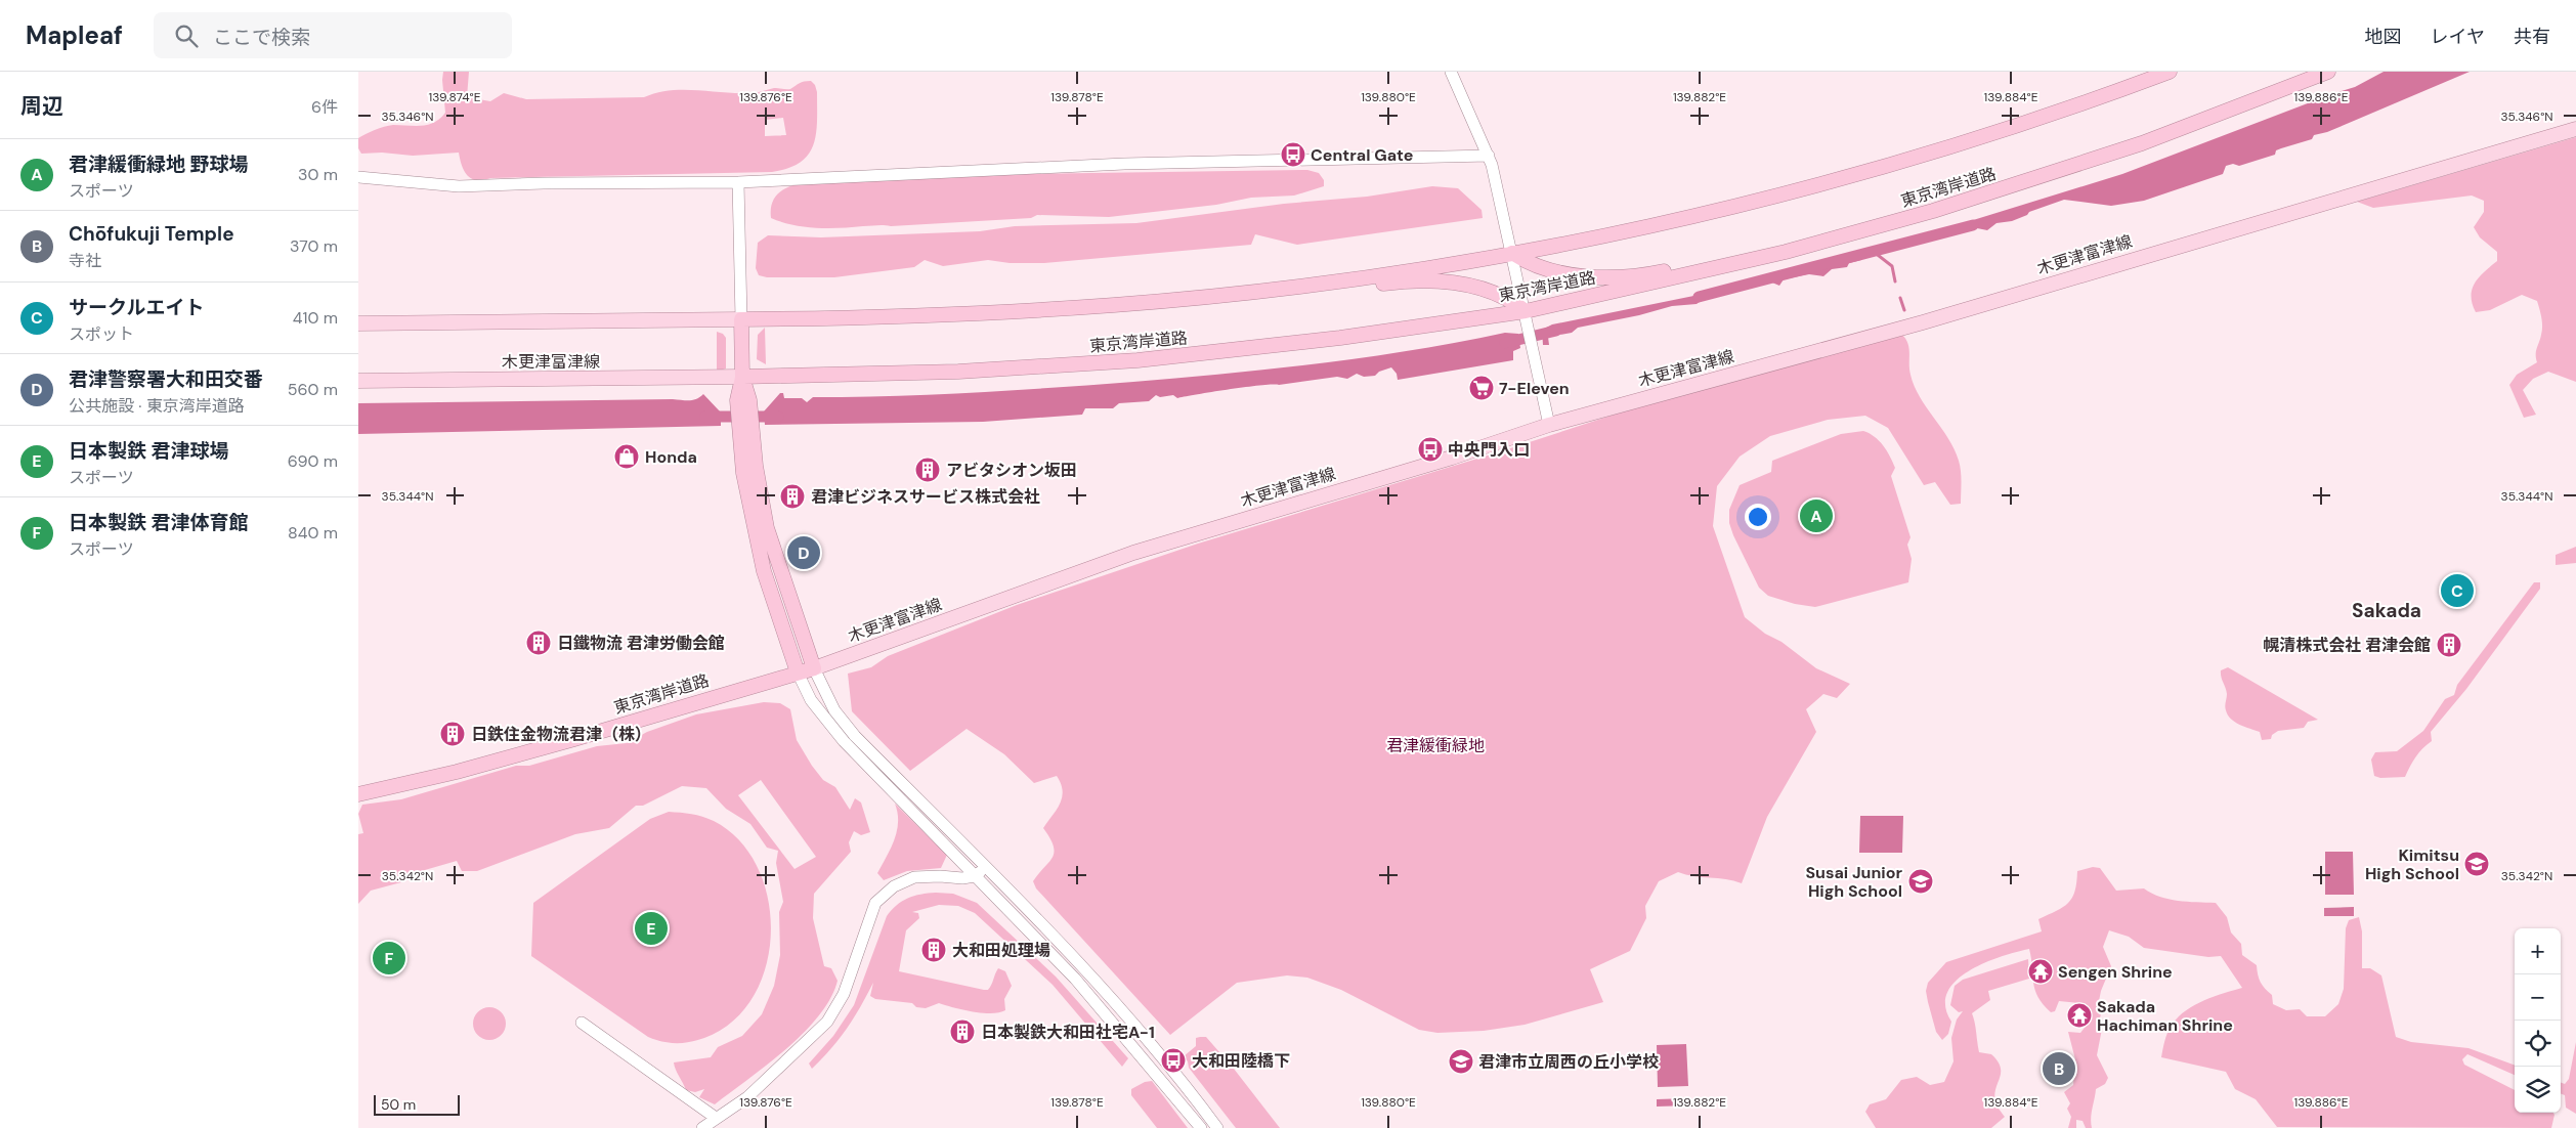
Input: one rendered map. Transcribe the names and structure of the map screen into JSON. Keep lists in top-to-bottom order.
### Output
{
  "streets": {
    "highway": ["東京湾岸道路"],
    "main road": ["木更津富津線"]
  },
  "crossings": [
    ["東京湾岸道路", "木更津富津線"]
  ],
  "districts": ["Sakada"],
  "parks": ["君津緩衝緑地"],
  "places": {
    "bus stop": ["Central Gate", "中央門入口", "大和田陸橋下"],
    "supermarket": ["7-Eleven"],
    "shop": ["Honda"],
    "building": [
      "アビタシオン坂田",
      "君津ビジネスサービス株式会社",
      "日鐵物流 君津労働会館",
      "幌清株式会社 君津会館",
      "日鉄住金物流君津（株）",
      "大和田処理場",
      "日本製鉄大和田社宅A-1"
    ],
    "school or university": ["Kimitsu High School", "Susai Junior High School", "君津市立周西の丘小学校"],
    "temple": ["Sengen Shrine", "Sakada Hachiman Shrine"]
  },
  "scale_bar": "50 m",
  "page": {
    "header": "Mapleaf",
    "search": "ここで検索",
    "nav": ["地図", "レイヤ", "共有"],
    "heading": ["周辺", "6件"],
    "list": [
      {
        "mark": "A",
        "name": "君津緩衝緑地 野球場",
        "note": "スポーツ",
        "value": "30 m"
      },
      {
        "mark": "B",
        "name": "Chōfukuji Temple",
        "note": "寺社",
        "value": "370 m"
      },
      {
        "mark": "C",
        "name": "サークルエイト",
        "note": "スポット",
        "value": "410 m"
      },
      {
        "mark": "D",
        "name": "君津警察署大和田交番",
        "note": "公共施設 · 東京湾岸道路",
        "value": "560 m"
      },
      {
        "mark": "E",
        "name": "日本製鉄 君津球場",
        "note": "スポーツ",
        "value": "690 m"
      },
      {
        "mark": "F",
        "name": "日本製鉄 君津体育館",
        "note": "スポーツ",
        "value": "840 m"
      }
    ],
    "pins": [
      "A",
      "D",
      "C",
      "E",
      "F",
      "B"
    ],
    "map_buttons": ["+", "−"],
    "scale": "50 m"
  },
  "coordinates": [
    "139.874°E",
    "139.876°E",
    "139.878°E",
    "139.880°E",
    "139.882°E",
    "139.884°E",
    "139.886°E",
    "35.346°N",
    "35.344°N",
    "35.342°N"
  ]
}
